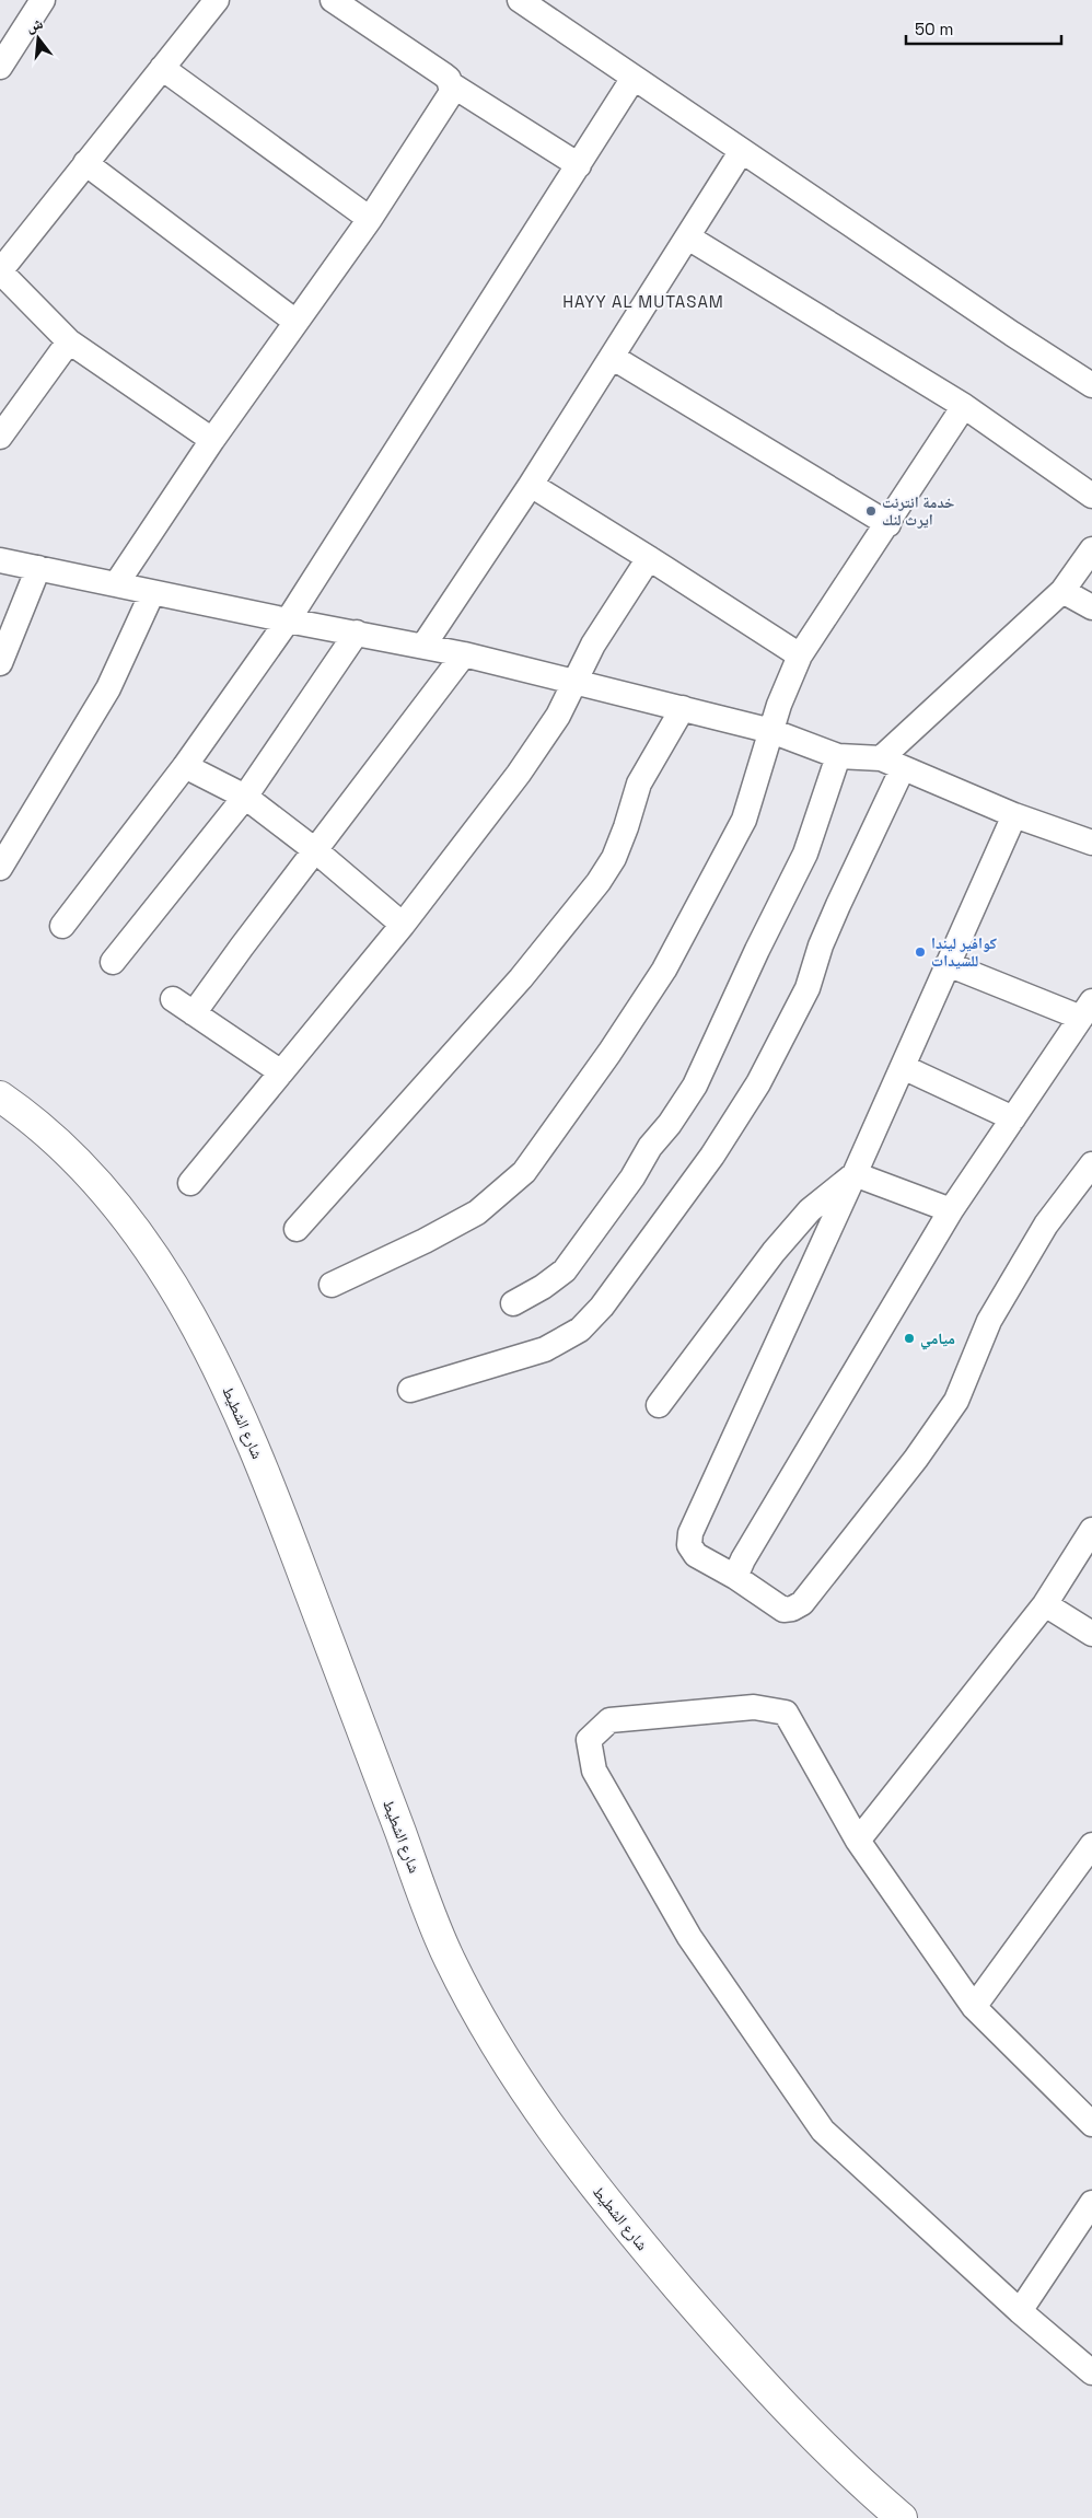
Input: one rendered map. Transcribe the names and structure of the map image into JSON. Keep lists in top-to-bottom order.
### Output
{
  "streets": {
    "main road": ["شارع الشطيط"]
  },
  "districts": ["HAYY AL MUTASAM"],
  "places": ["خدمة انترنت ايرث لنك", "كوافير ليندا للسيدات", "ميامي"],
  "scale_bar": "50 m",
  "north": "top"
}
